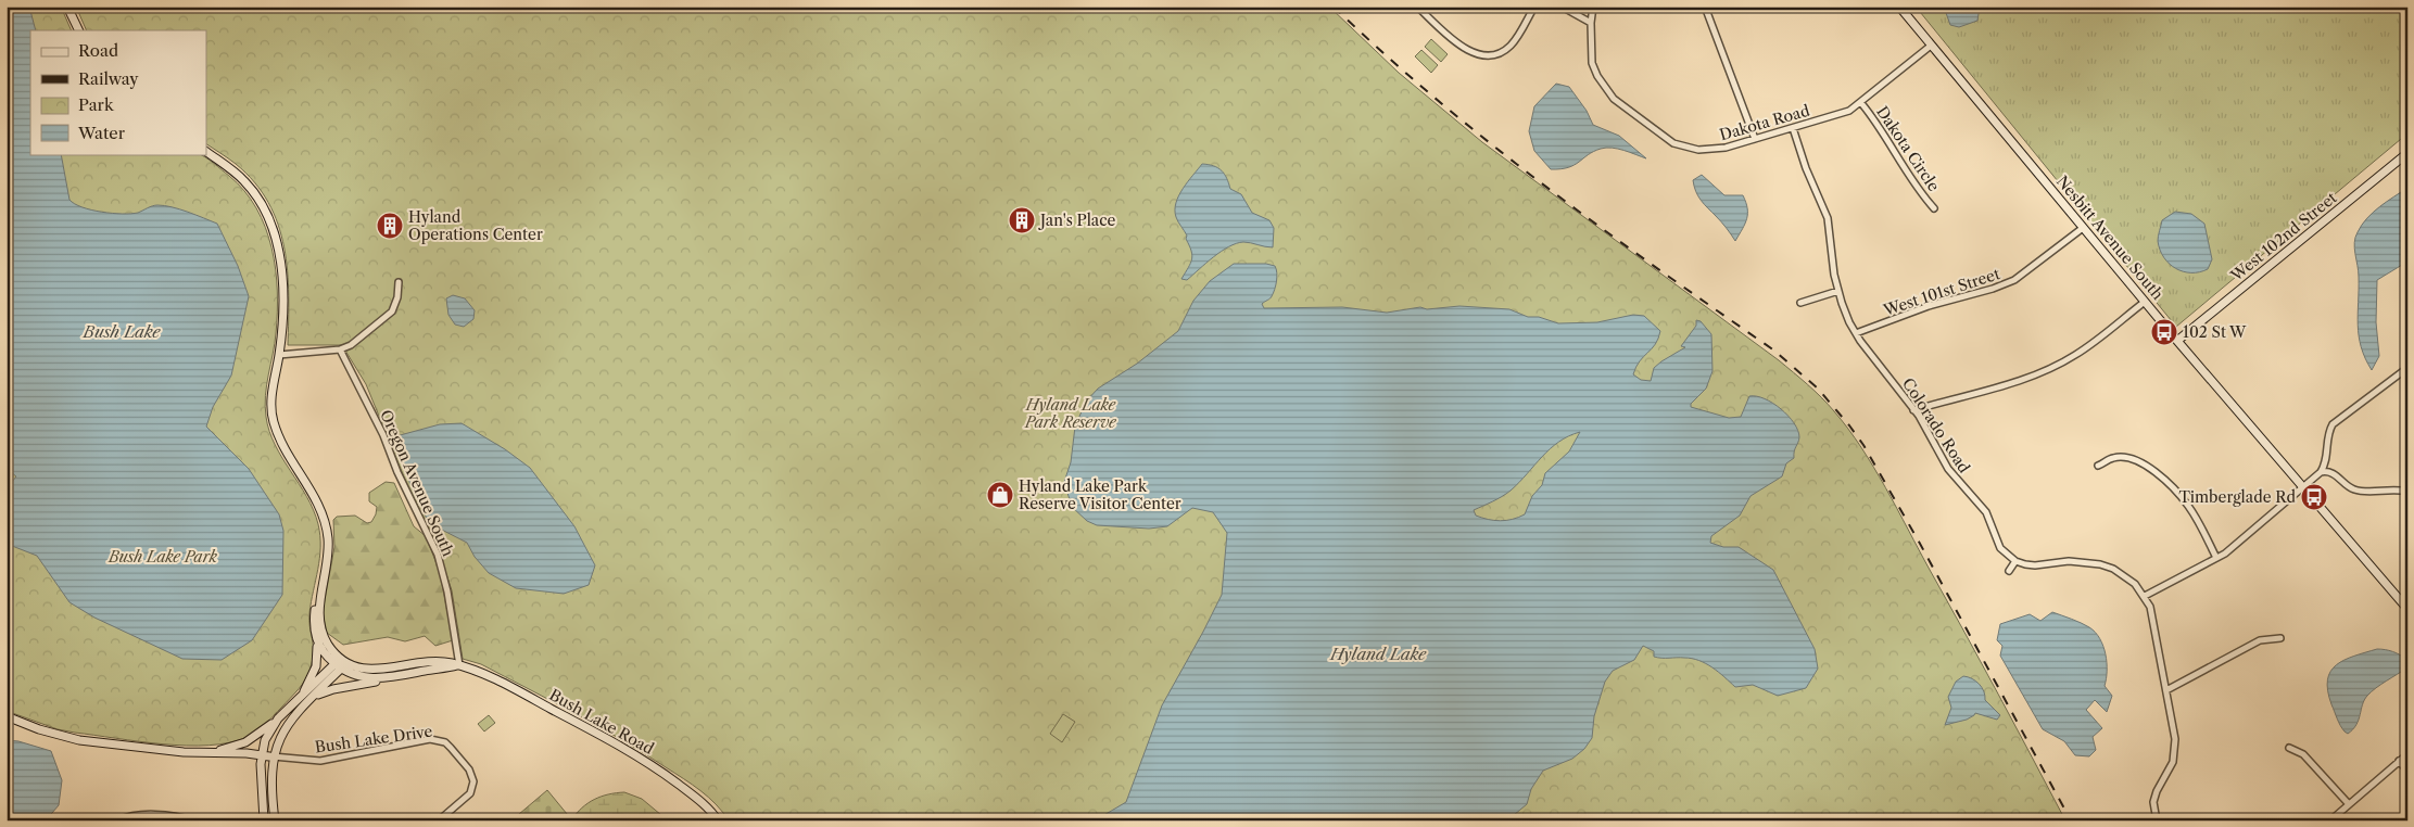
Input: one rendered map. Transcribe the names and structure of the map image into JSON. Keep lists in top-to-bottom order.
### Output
{
  "streets": {
    "street": [
      "Dakota Road",
      "Dakota Circle",
      "West 102nd Street",
      "Nesbitt Avenue South",
      "West 101st Street",
      "Colorado Road",
      "Oregon Avenue South",
      "Bush Lake Road",
      "Bush Lake Drive"
    ]
  },
  "crossings": [
    ["Dakota Road", "Dakota Circle"],
    ["Dakota Road", "Nesbitt Avenue South"],
    ["Dakota Road", "Colorado Road"],
    ["West 102nd Street", "Nesbitt Avenue South"],
    ["Nesbitt Avenue South", "West 101st Street"],
    ["West 101st Street", "Colorado Road"],
    ["Oregon Avenue South", "Bush Lake Road"]
  ],
  "water": ["Bush Lake", "Hyland Lake"],
  "parks": ["Hyland Lake Park Reserve", "Bush Lake Park"],
  "places": {
    "building": ["Jan's Place", "Hyland Operations Center"],
    "bus stop": ["102 St W", "Timberglade Rd"],
    "shop": ["Hyland Lake Park Reserve Visitor Center"]
  },
  "legend": [
    "Road",
    "Railway",
    "Park",
    "Water"
  ]
}
